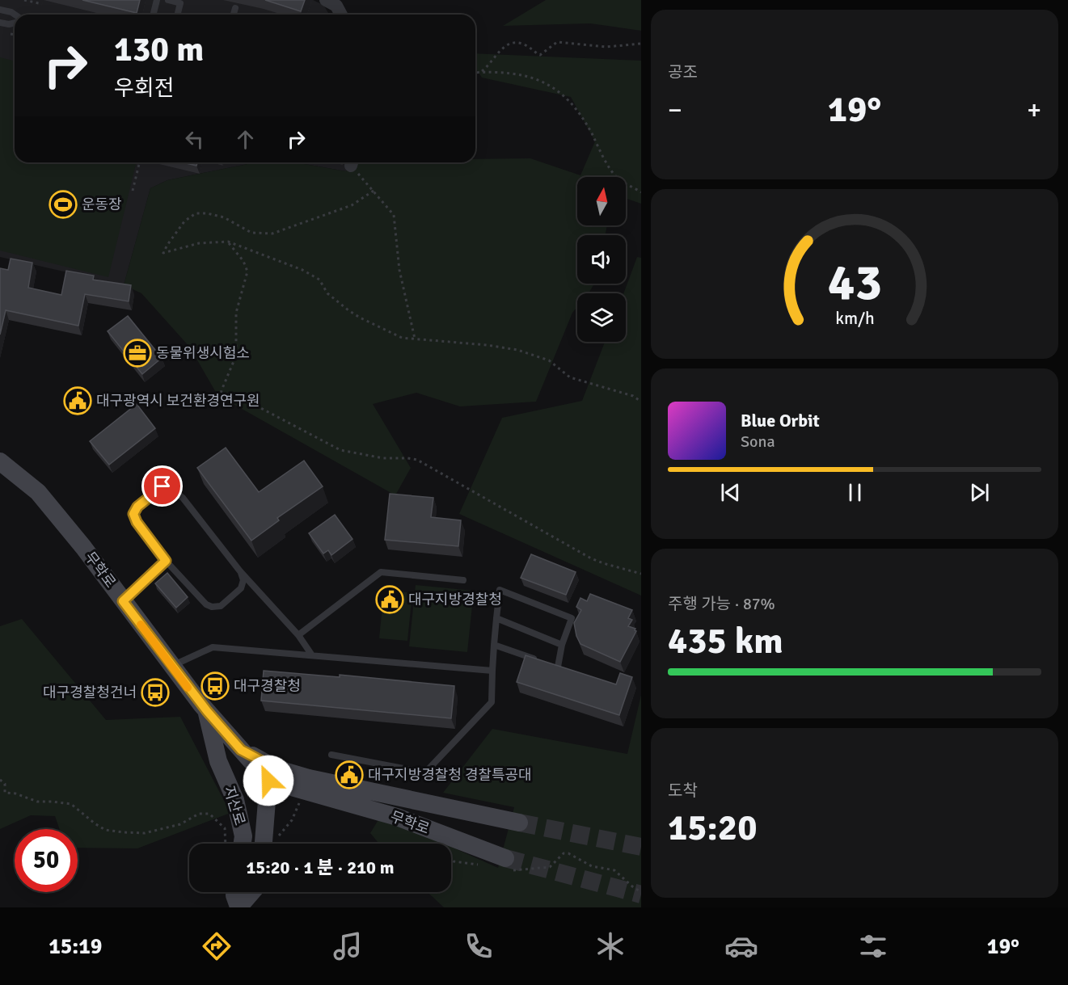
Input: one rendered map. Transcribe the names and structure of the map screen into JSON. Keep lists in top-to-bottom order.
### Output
{
  "streets": {
    "main road": ["무학로", "지산로"]
  },
  "crossings": [
    ["무학로", "지산로"]
  ],
  "places": {
    "sports": ["운동장"],
    "office": ["동물위생시험소"],
    "public building": ["대구광역시 보건환경연구원", "대구지방경찰청", "대구지방경찰청 경찰특공대"],
    "bus stop": ["대구경찰청", "대구경찰청건너"]
  },
  "north": "top",
  "page": {
    "tile": [
      "공조",
      ["주행 가능 · 87%", "435 km"],
      ["도착", "15:20"]
    ],
    "turn": ["130 m", "우회전"],
    "heat": ["−", "19°", "+"],
    "song": ["Blue Orbit", "Sona"],
    "limit": "50",
    "trip": "15:20 · 1 분 · 210 m",
    "tabs": ["15:19", "19°"],
    "gauge": ["43", "km/h"]
  }
}
